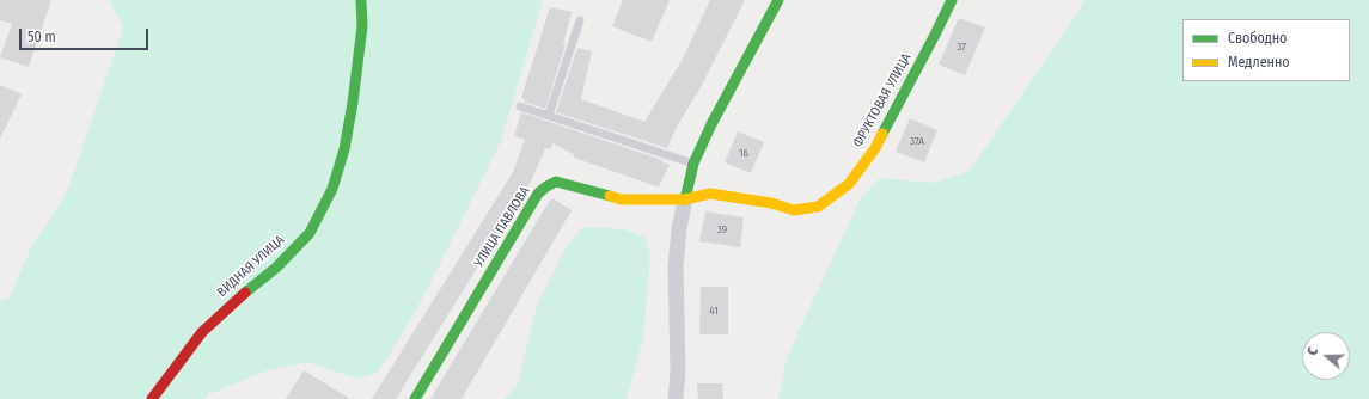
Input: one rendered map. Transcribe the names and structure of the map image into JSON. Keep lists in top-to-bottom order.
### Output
{
  "streets": {
    "street": ["ФРУКТОВАЯ УЛИЦА", "УЛИЦА ПАВЛОВА", "ВИДНАЯ УЛИЦА"]
  },
  "crossings": [
    ["ФРУКТОВАЯ УЛИЦА", "УЛИЦА ПАВЛОВА"]
  ],
  "house_numbers": [
    "37",
    "37А",
    "16",
    "39",
    "41"
  ],
  "legend": ["Свободно", "Медленно"],
  "scale_bar": "50 m",
  "north": "left"
}
